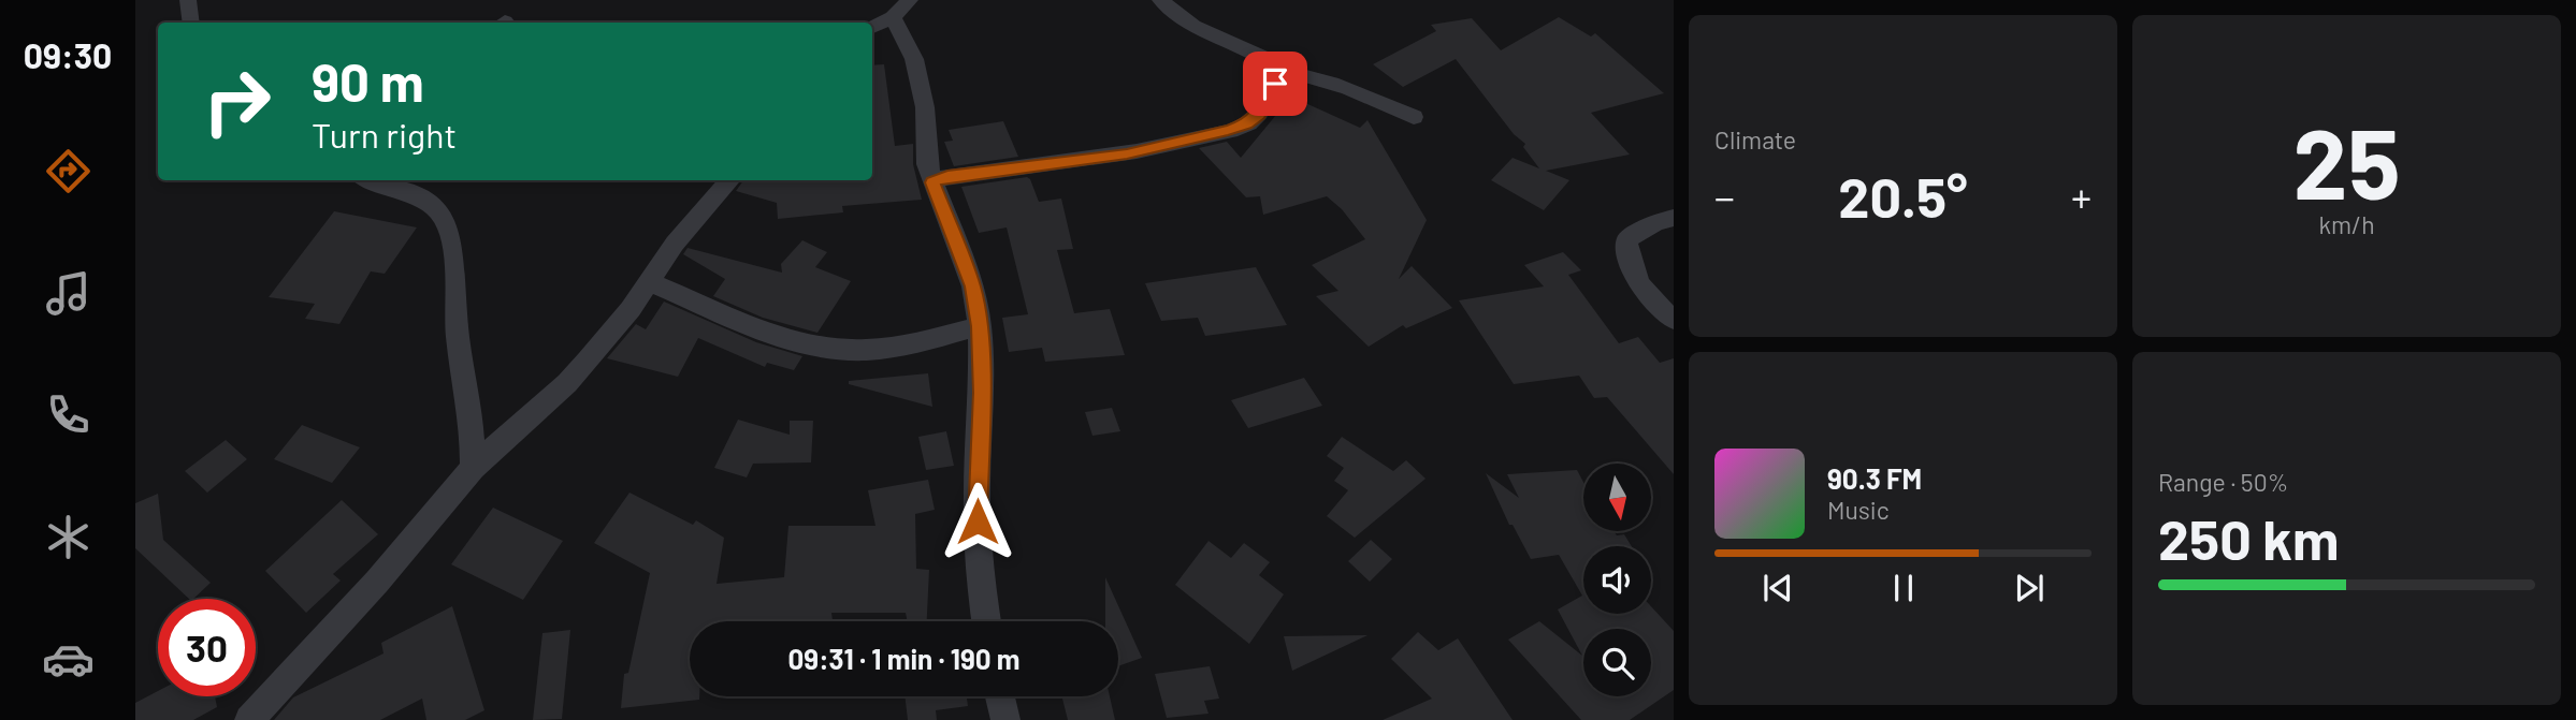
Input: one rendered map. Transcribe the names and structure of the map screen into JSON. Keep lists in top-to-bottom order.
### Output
{
  "north": "bottom",
  "page": {
    "tabs": "09:30",
    "tile": [
      "Climate",
      ["25", "km/h"],
      ["Range · 50%", "250 km"]
    ],
    "turn": ["90 m", "Turn right"],
    "heat": ["−", "20.5°", "+"],
    "song": ["90.3 FM", "Music"],
    "limit": "30",
    "trip": "09:31 · 1 min · 190 m"
  }
}
